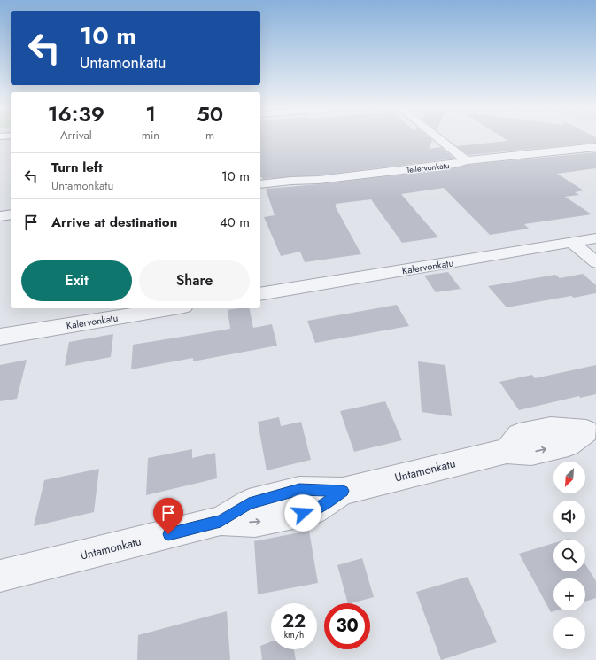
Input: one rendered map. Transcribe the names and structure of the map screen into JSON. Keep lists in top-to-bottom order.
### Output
{
  "streets": {
    "street": ["Tellervonkatu", "Kalervonkatu", "Untamonkatu"]
  },
  "north": "bottom left",
  "page": {
    "turn": ["10 m", "Untamonkatu"],
    "eta": [
      "16:39",
      "Arrival",
      "1",
      "min",
      "50",
      "m"
    ],
    "list": [
      {
        "name": "Turn left",
        "note": "Untamonkatu",
        "value": "10 m"
      },
      {
        "name": "Arrive at destination",
        "value": "40 m"
      }
    ],
    "buttons": ["Exit", "Share"],
    "map_buttons": ["+", "−"],
    "speed": "22 km/h",
    "limit": "30"
  }
}
